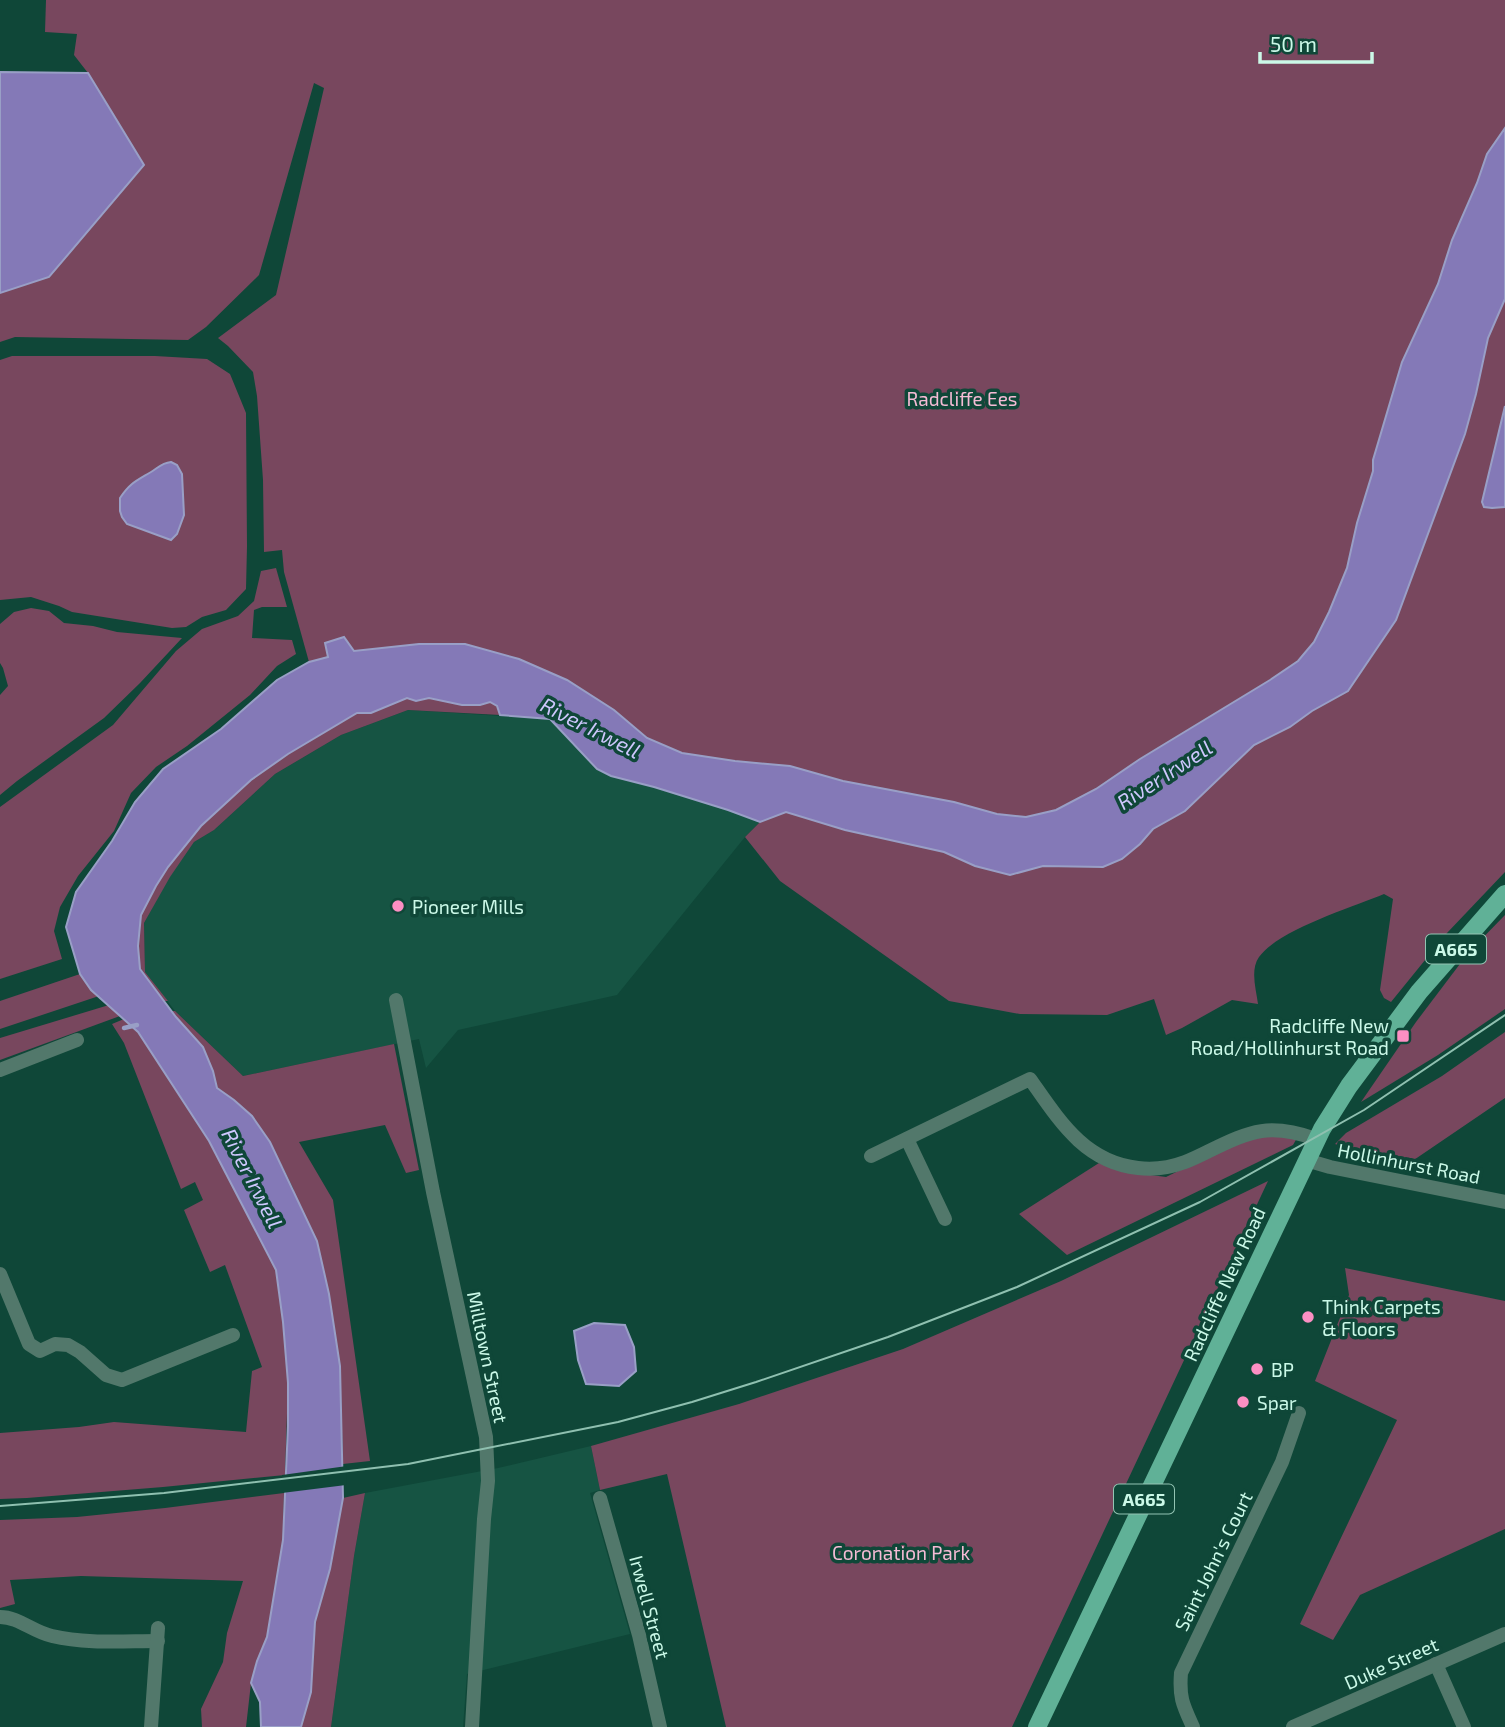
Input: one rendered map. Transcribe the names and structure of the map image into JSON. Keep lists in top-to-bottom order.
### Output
{
  "streets": {
    "main road": ["A665", "Radcliffe New Road"],
    "street": [
      "Hollinhurst Road",
      "Milltown Street",
      "Saint John's Court",
      "Irwell Street",
      "Duke Street"
    ]
  },
  "crossings": [
    ["Hollinhurst Road", "Radcliffe New Road"]
  ],
  "water": ["River Irwell"],
  "parks": ["Radcliffe Ees", "Coronation Park"],
  "places": {
    "other": [
      "Pioneer Mills",
      "Think Carpets & Floors",
      "BP",
      "Spar"
    ],
    "transit": ["Radcliffe New Road/Hollinhurst Road"]
  },
  "scale_bar": "50 m"
}
